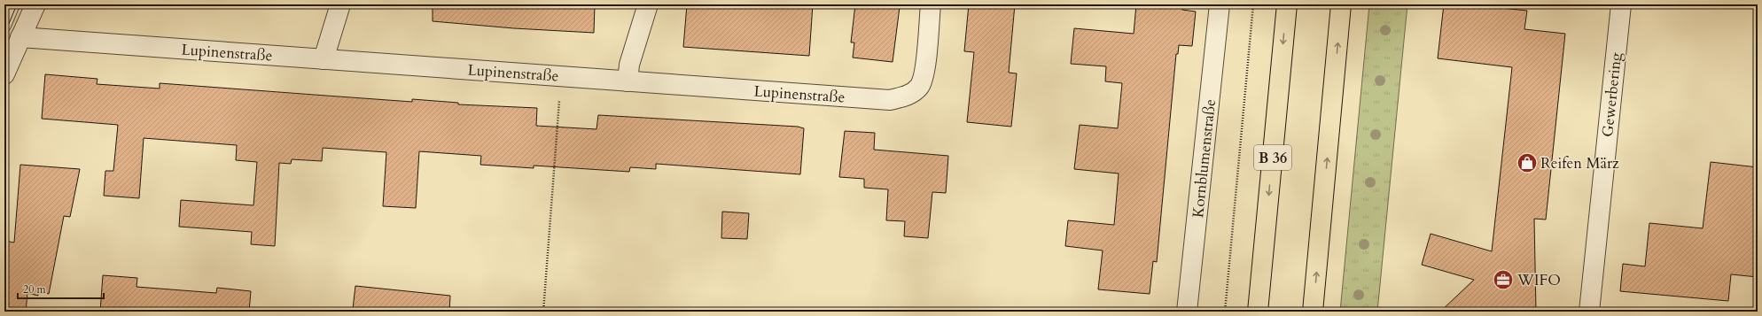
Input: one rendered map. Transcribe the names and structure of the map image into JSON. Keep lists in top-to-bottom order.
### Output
{
  "streets": {
    "main road": ["B 36"],
    "street": ["Lupinenstraße", "Gewerbering", "Kornblumenstraße"]
  },
  "places": {
    "shop": ["Reifen März"],
    "office": ["WIFO"]
  },
  "scale_bar": "20 m"
}
